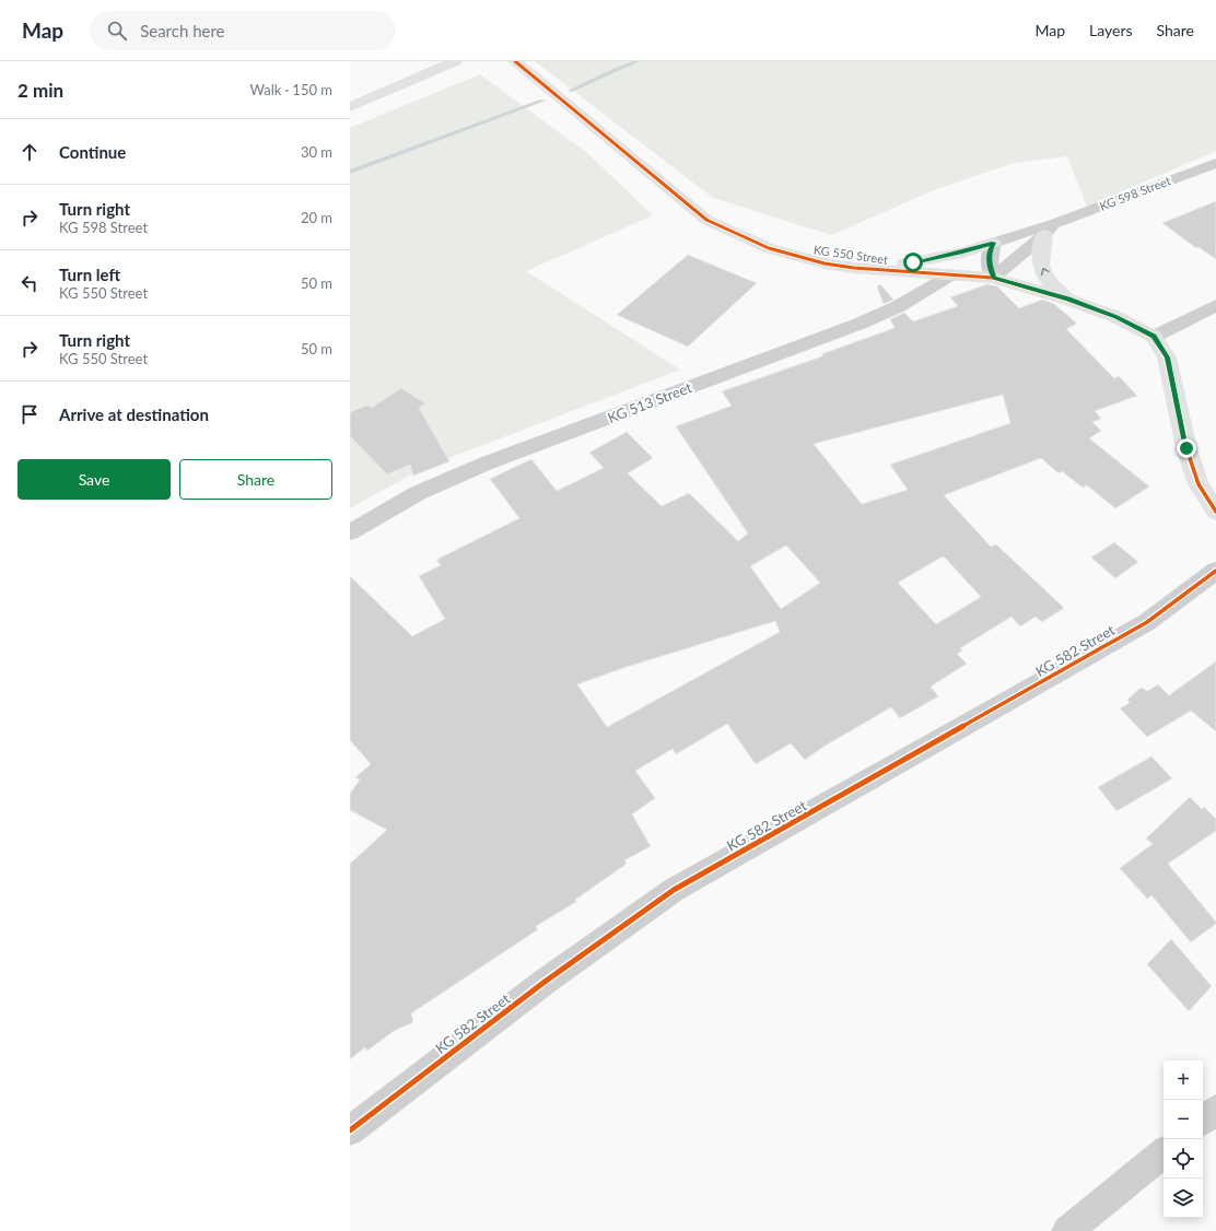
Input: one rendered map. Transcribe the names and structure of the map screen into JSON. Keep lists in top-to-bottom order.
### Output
{
  "streets": {
    "street": [
      "KG 598 Street",
      "KG 550 Street",
      "KG 513 Street",
      "KG 582 Street"
    ]
  },
  "crossings": [
    ["KG 598 Street", "KG 550 Street"],
    ["KG 550 Street", "KG 513 Street"]
  ],
  "page": {
    "header": "Map",
    "search": "Search here",
    "nav": ["Map", "Layers", "Share"],
    "heading": ["2 min", "Walk · 150 m"],
    "list": [
      ["Continue", "30 m"],
      ["Turn right", "KG 598 Street", "20 m"],
      ["Turn left", "KG 550 Street", "50 m"],
      ["Turn right", "KG 550 Street", "50 m"],
      "Arrive at destination"
    ],
    "buttons": ["Save", "Share"],
    "map_buttons": ["+", "−"]
  }
}
